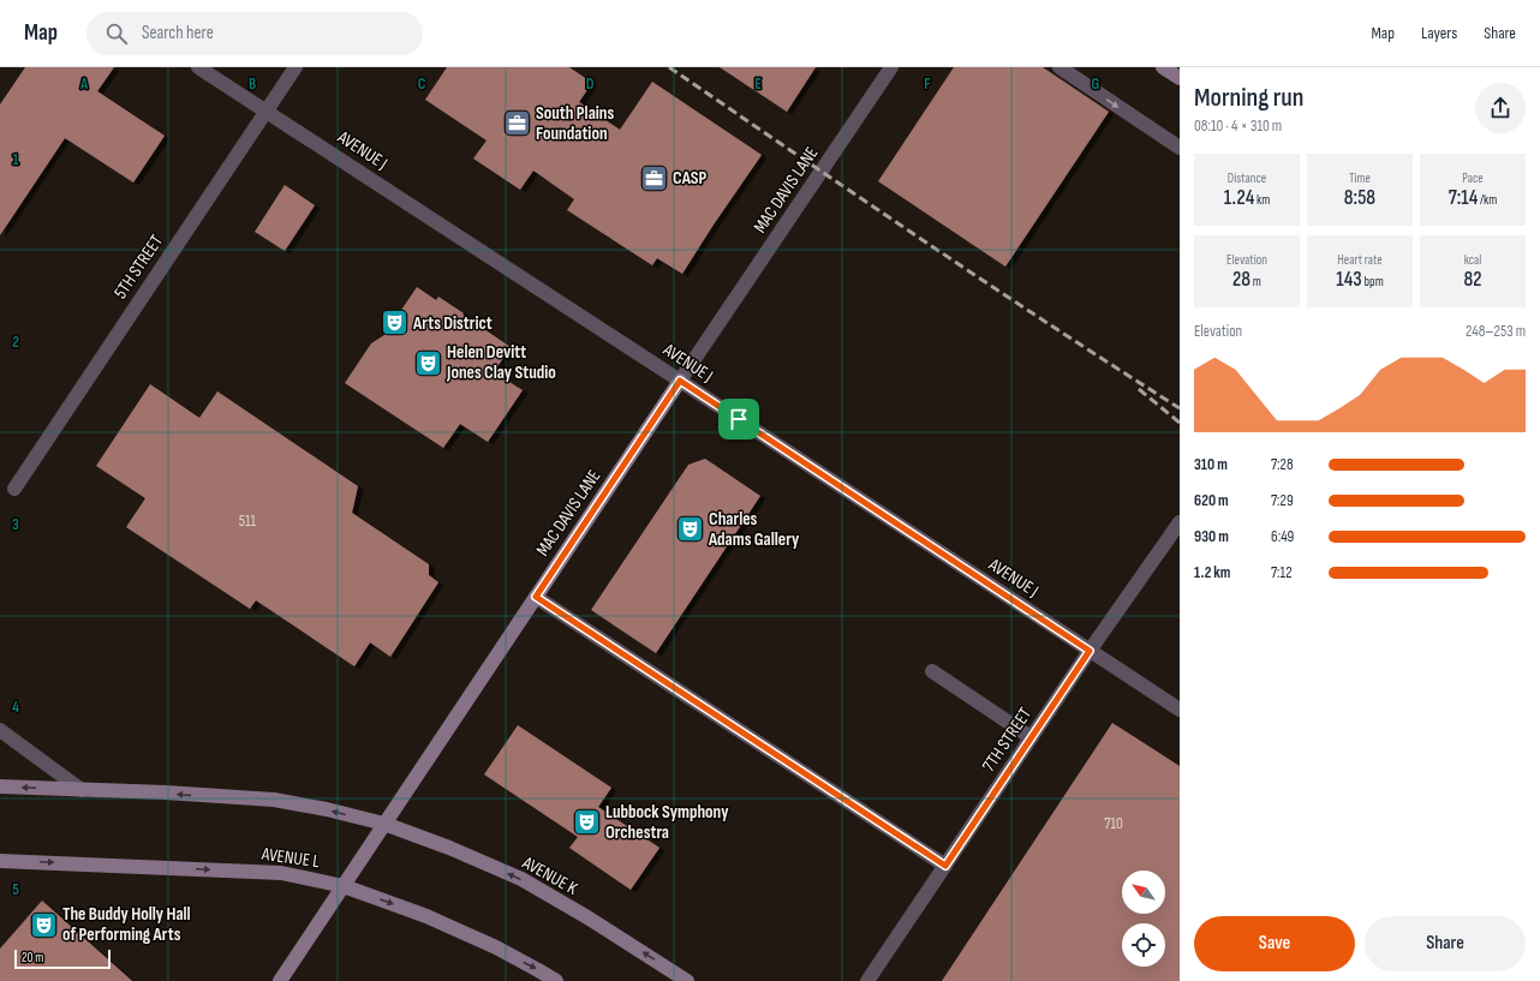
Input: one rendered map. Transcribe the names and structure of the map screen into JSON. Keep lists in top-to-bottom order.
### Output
{
  "streets": {
    "main road": ["MAC DAVIS LANE", "AVENUE L", "AVENUE K"],
    "street": ["AVENUE J", "5TH STREET", "7TH STREET"]
  },
  "crossings": [
    ["AVENUE J", "MAC DAVIS LANE"],
    ["AVENUE J", "5TH STREET"],
    ["AVENUE J", "7TH STREET"],
    ["MAC DAVIS LANE", "AVENUE L"],
    ["MAC DAVIS LANE", "AVENUE K"]
  ],
  "one_way": ["AVENUE K"],
  "places": {
    "office": ["South Plains Foundation", "CASP"],
    "theatre": [
      "Arts District",
      "Helen Devitt Jones Clay Studio",
      "Charles Adams Gallery",
      "Lubbock Symphony Orchestra",
      "The Buddy Holly Hall of Performing Arts"
    ]
  },
  "house_numbers": ["511", "710"],
  "scale_bar": "20 m",
  "north": "top left",
  "page": {
    "header": "Map",
    "search": "Search here",
    "nav": ["Map", "Layers", "Share"],
    "heading": ["Morning run", "08:10 · 4 × 310 m"],
    "stats": [
      ["Distance", "1.24 km"],
      ["Time", "8:58"],
      ["Pace", "7:14 /km"],
      ["Elevation", "28 m"],
      ["Heart rate", "143 bpm"],
      ["kcal", "82"]
    ],
    "chart": ["Elevation", "248–253 m"],
    "list": [
      {
        "name": "310 m",
        "note": "7:28"
      },
      {
        "name": "620 m",
        "note": "7:29"
      },
      {
        "name": "930 m",
        "note": "6:49"
      },
      {
        "name": "1.2 km",
        "note": "7:12"
      }
    ],
    "buttons": ["Save", "Share"],
    "scale": "20 m"
  },
  "grid": {
    "columns": [
      "A",
      "B",
      "C",
      "D",
      "E",
      "F",
      "G"
    ],
    "rows": [
      "1",
      "2",
      "3",
      "4",
      "5"
    ]
  }
}
